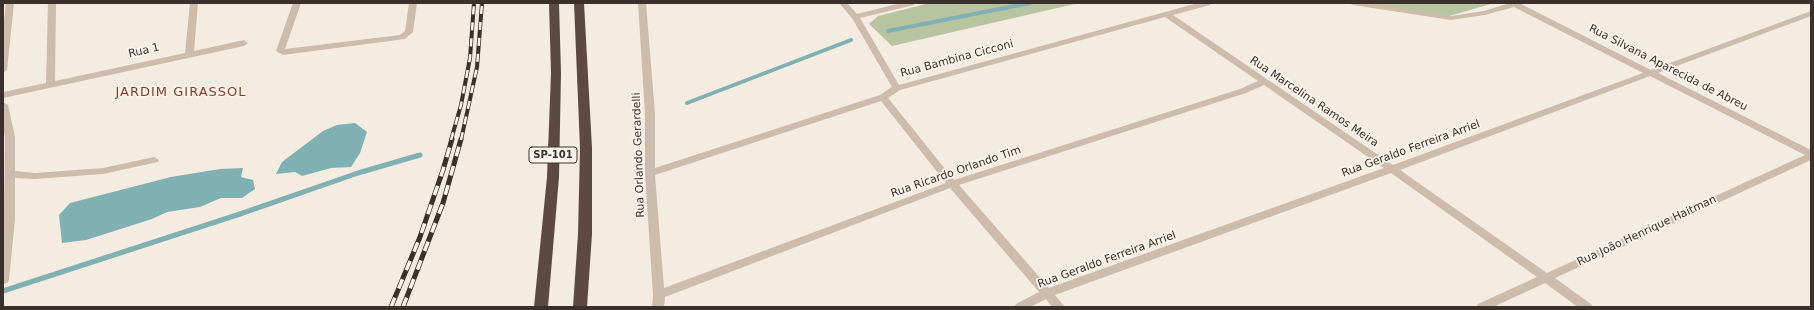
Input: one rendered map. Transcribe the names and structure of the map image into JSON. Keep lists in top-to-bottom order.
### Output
{
  "streets": {
    "highway": ["SP-101"],
    "street": [
      "Rua 1",
      "Rua Bambina Cicconi",
      "Rua Silvana Aparecida de Abreu",
      "Rua Marcelina Ramos Meira",
      "Rua Geraldo Ferreira Arriel",
      "Rua Orlando Gerardelli",
      "Rua Ricardo Orlando Tim",
      "Rua João Henrique Haitman"
    ]
  },
  "crossings": [
    ["Rua Bambina Cicconi", "Rua Marcelina Ramos Meira"],
    ["Rua Bambina Cicconi", "Rua Orlando Gerardelli"],
    ["Rua Silvana Aparecida de Abreu", "Rua Geraldo Ferreira Arriel"],
    ["Rua Silvana Aparecida de Abreu", "Rua João Henrique Haitman"],
    ["Rua Marcelina Ramos Meira", "Rua Geraldo Ferreira Arriel"],
    ["Rua Marcelina Ramos Meira", "Rua Ricardo Orlando Tim"],
    ["Rua Marcelina Ramos Meira", "Rua João Henrique Haitman"],
    ["Rua Orlando Gerardelli", "Rua Ricardo Orlando Tim"]
  ],
  "districts": ["JARDIM GIRASSOL"]
}
